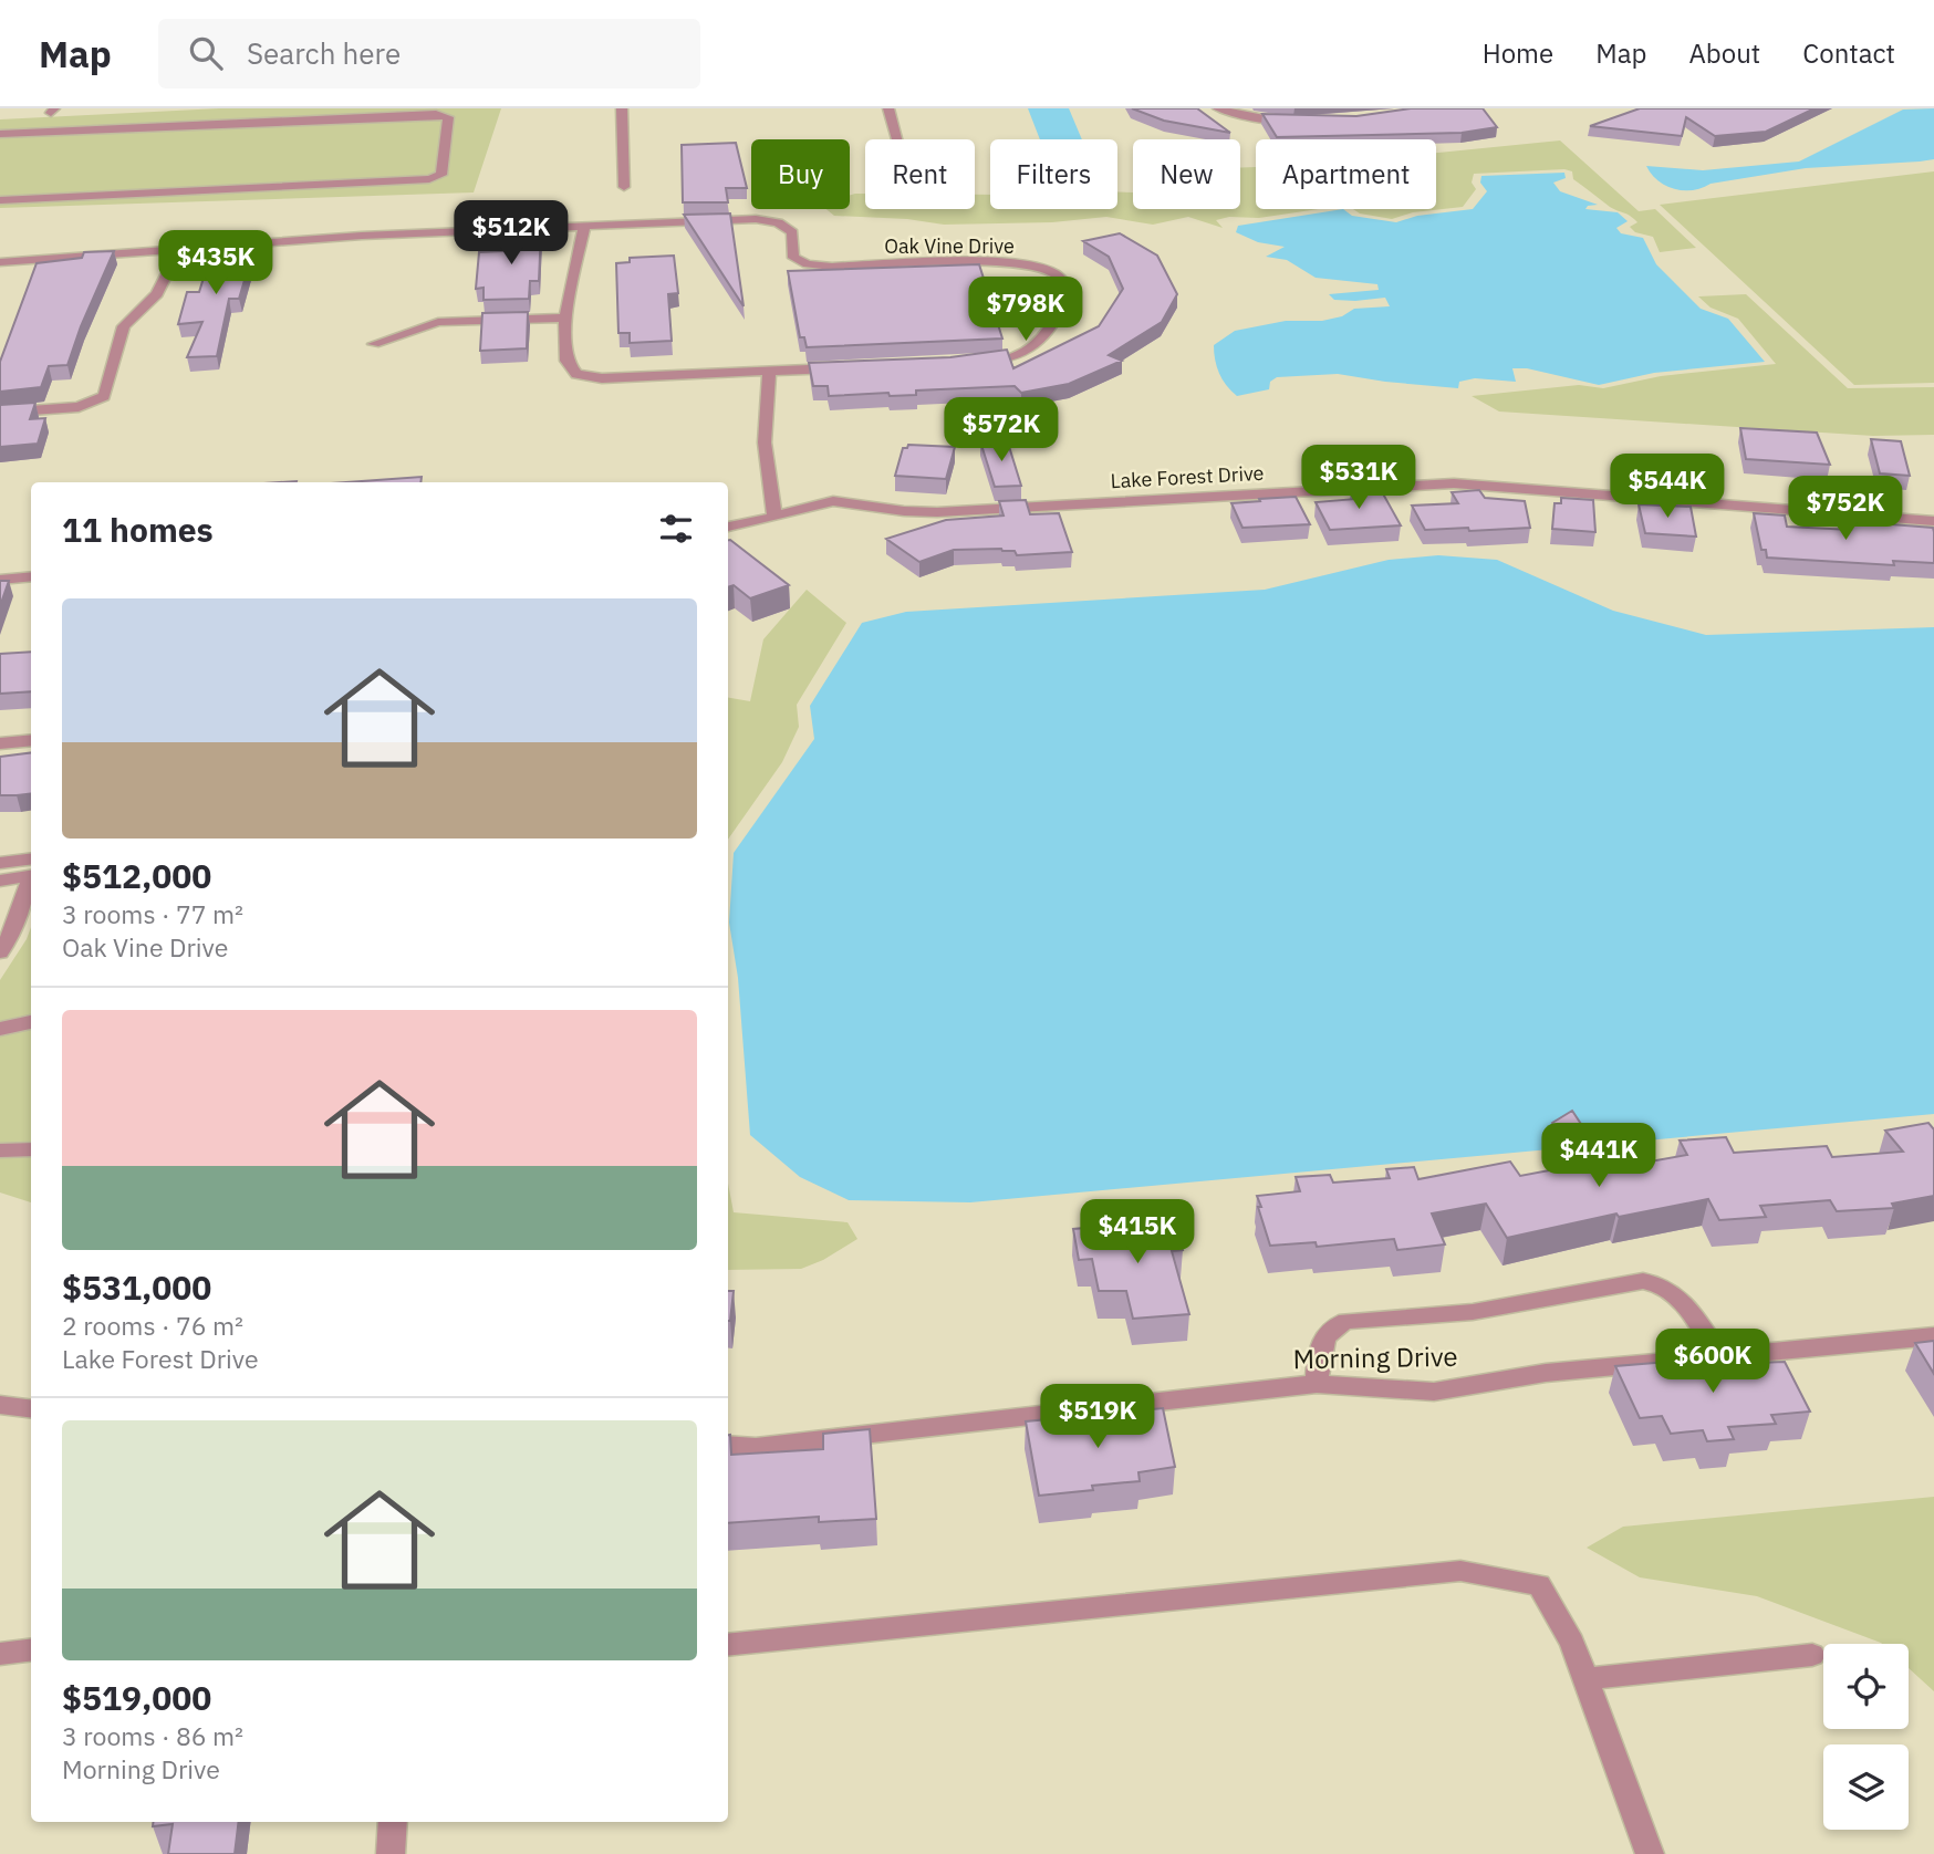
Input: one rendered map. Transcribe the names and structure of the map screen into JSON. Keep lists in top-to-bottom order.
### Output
{
  "streets": {
    "street": ["Oak Vine Drive", "Lake Forest Drive", "Morning Drive"]
  },
  "page": {
    "header": "Map",
    "search": "Search here",
    "nav": [
      "Home",
      "Map",
      "About",
      "Contact"
    ],
    "chip": [
      "Buy",
      "Rent",
      "Filters",
      "New",
      "Apartment"
    ],
    "price": [
      "$512K",
      "$435K",
      "$798K",
      "$572K",
      "$531K",
      "$544K",
      "$752K",
      "$441K",
      "$415K",
      "$600K",
      "$519K"
    ],
    "heading": "11 homes",
    "list": [
      {
        "name": "$512,000",
        "note": "3 rooms · 77 m² · Oak Vine Drive"
      },
      {
        "name": "$531,000",
        "note": "2 rooms · 76 m² · Lake Forest Drive"
      },
      {
        "name": "$519,000",
        "note": "3 rooms · 86 m² · Morning Drive"
      }
    ]
  }
}
